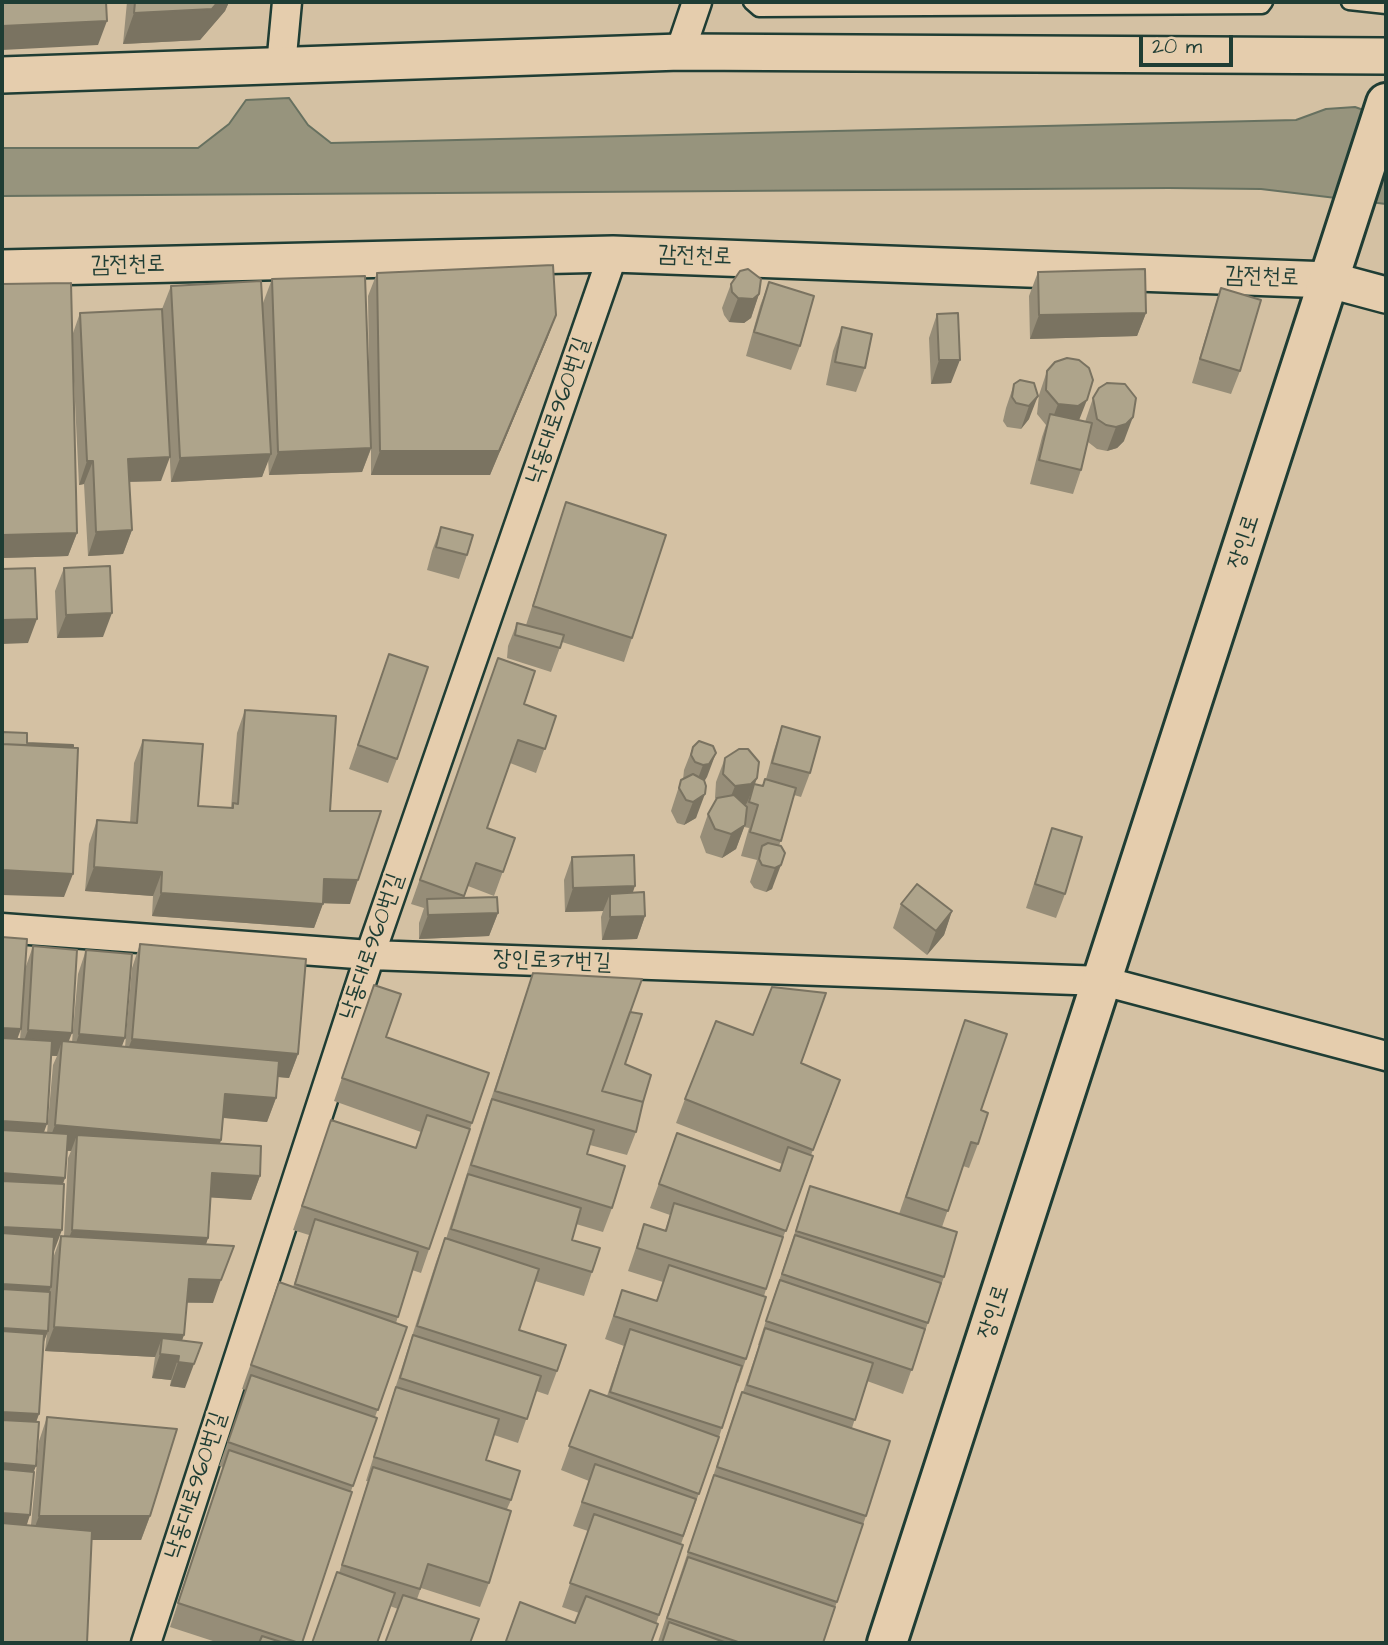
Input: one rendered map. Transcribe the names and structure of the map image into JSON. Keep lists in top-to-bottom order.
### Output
{
  "streets": {
    "main road": ["장인로"],
    "street": ["감전천로", "낙동대로960번길", "장인로37번길"]
  },
  "crossings": [
    ["감전천로", "낙동대로960번길"],
    ["감전천로", "장인로"],
    ["낙동대로960번길", "장인로37번길"],
    ["장인로", "장인로37번길"]
  ],
  "scale_bar": "20 m"
}
